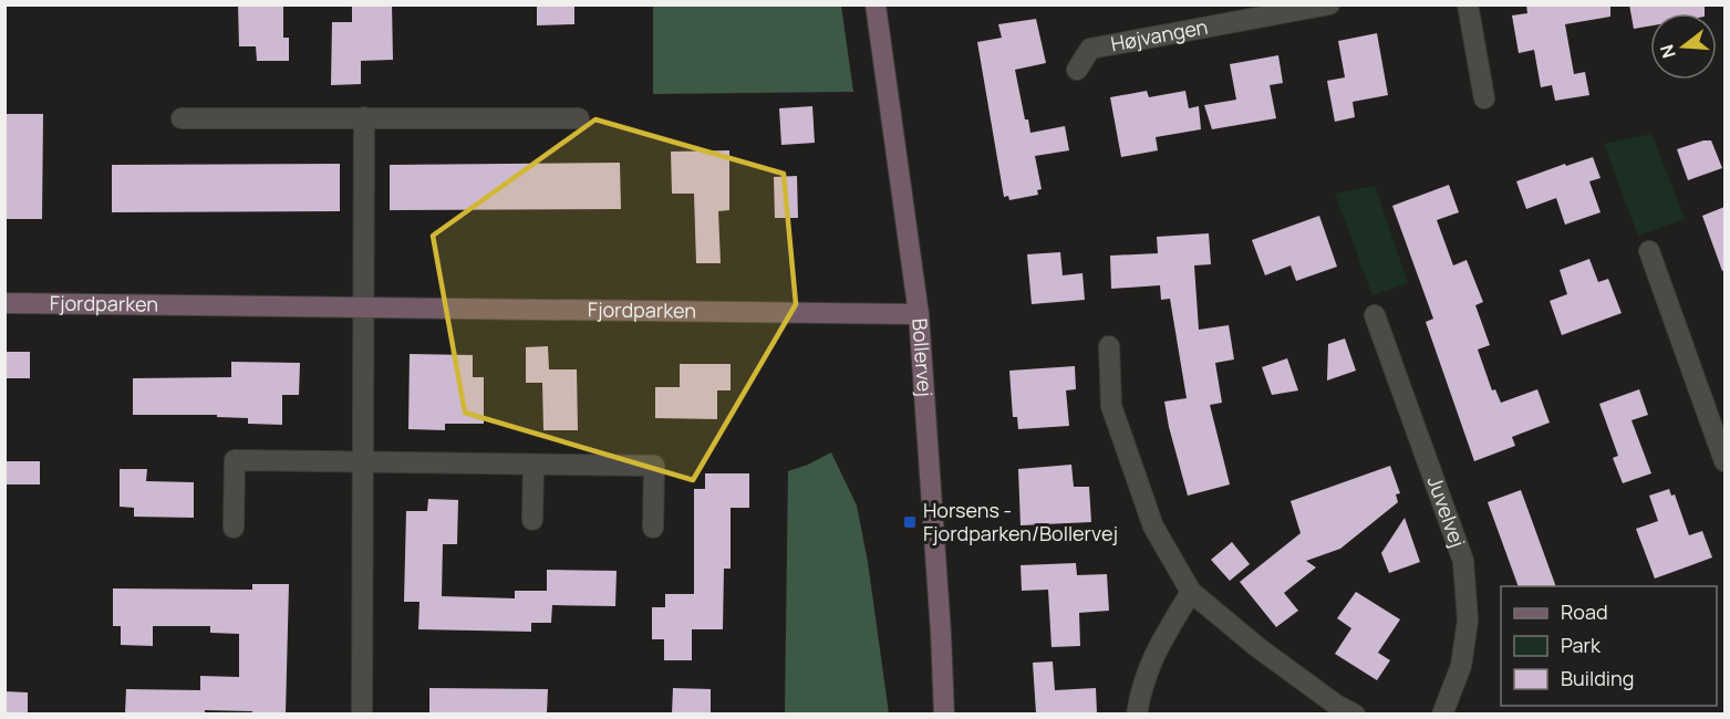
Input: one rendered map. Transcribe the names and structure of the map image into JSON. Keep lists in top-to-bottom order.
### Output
{
  "streets": {
    "street": [
      "Højvangen",
      "Fjordparken",
      "Bollervej",
      "Juvelvej"
    ]
  },
  "crossings": [
    ["Fjordparken", "Bollervej"]
  ],
  "places": {
    "transit": ["Horsens - Fjordparken/Bollervej"]
  },
  "legend": ["Road", "Park", "Building"],
  "north": "left"
}
